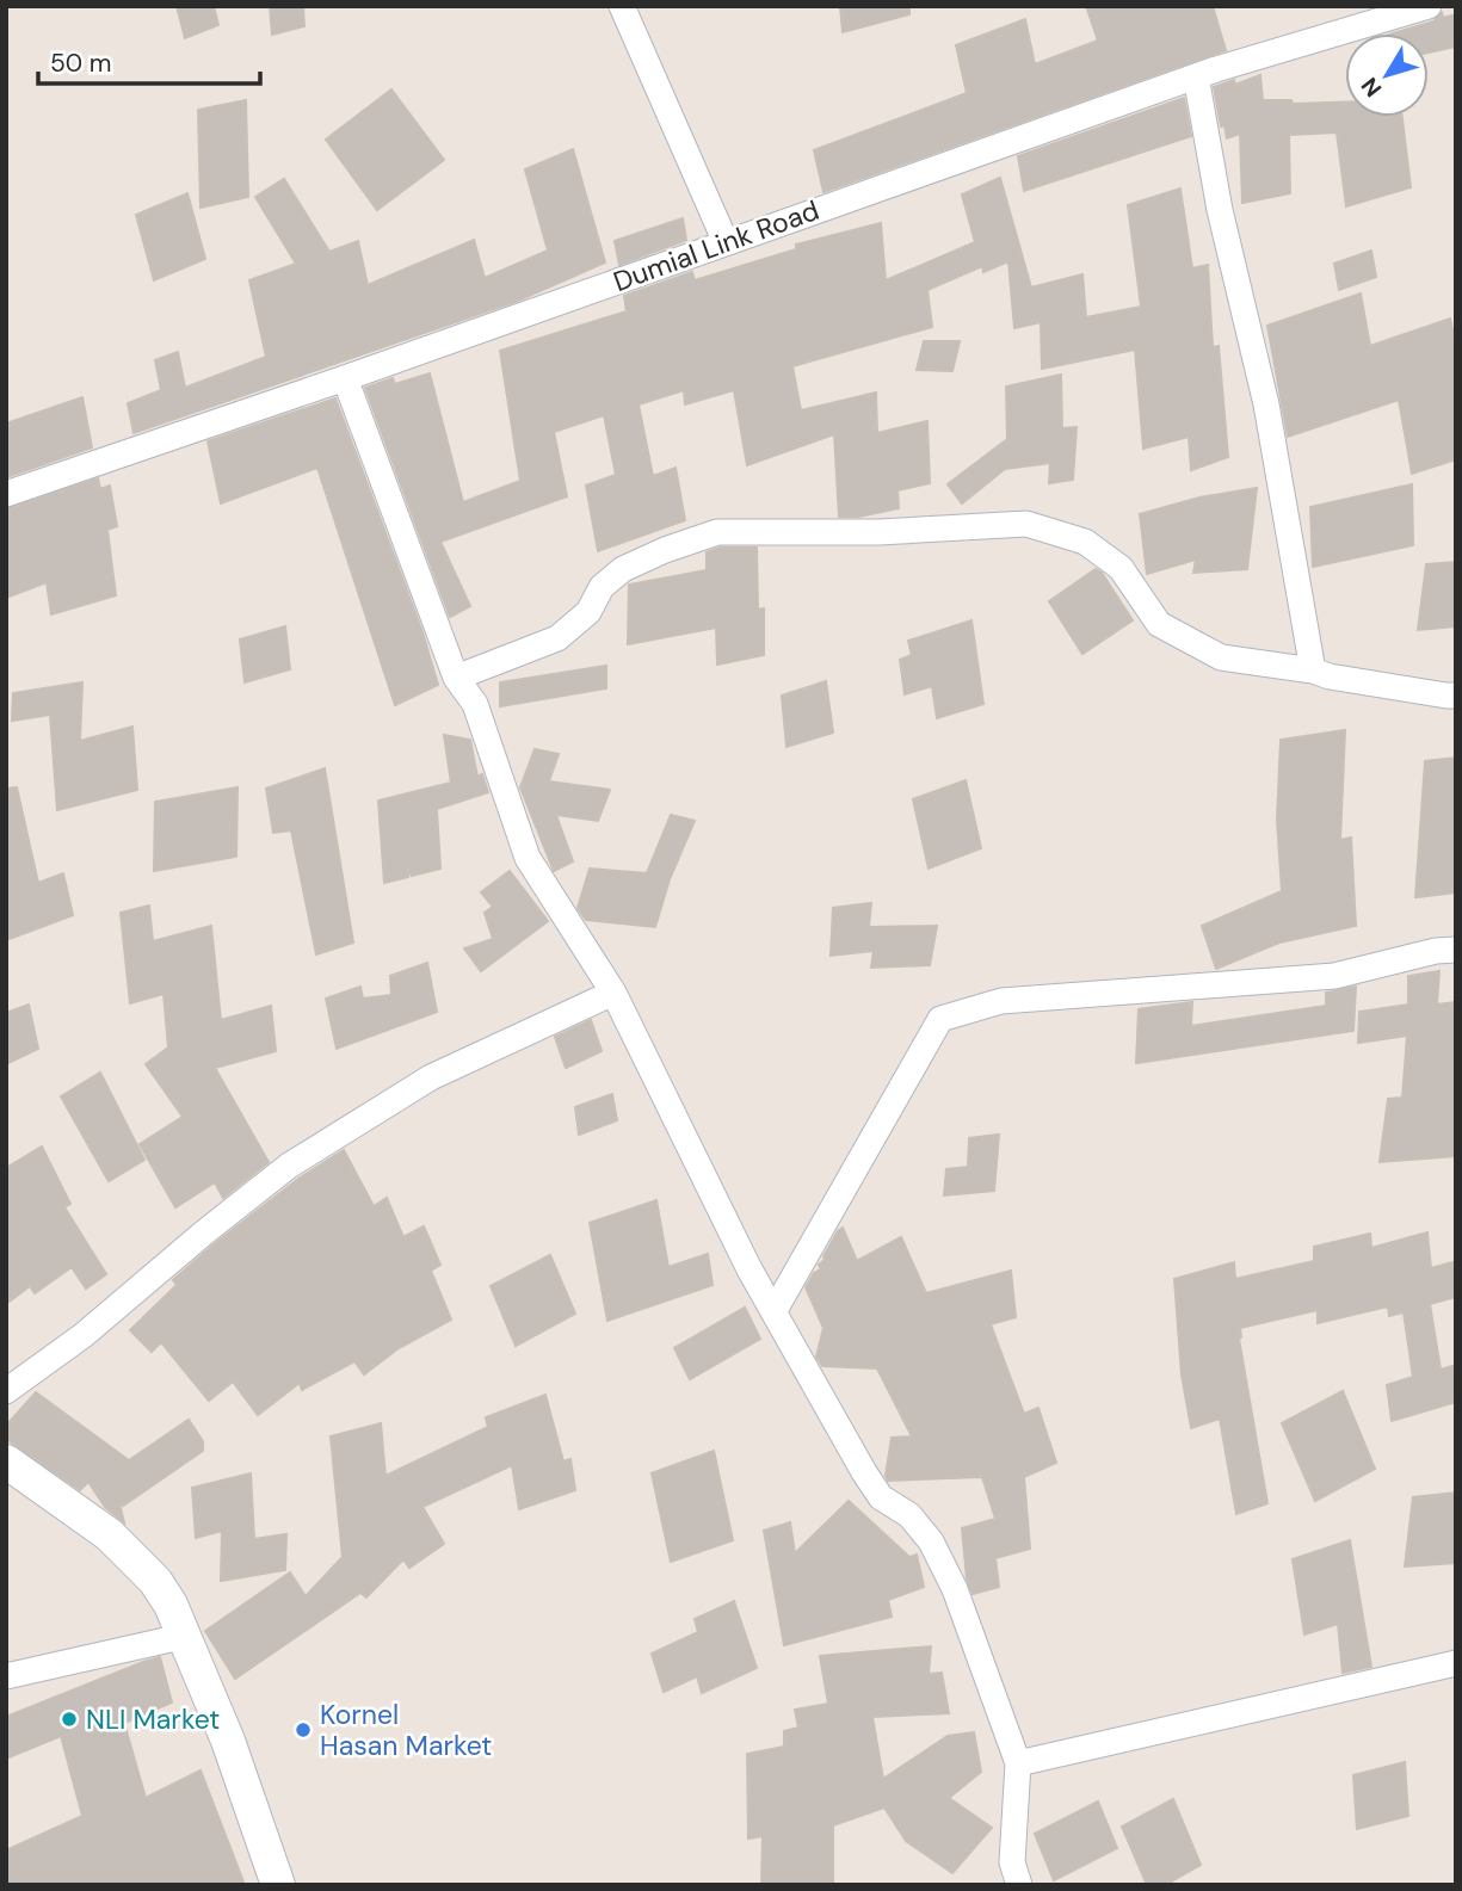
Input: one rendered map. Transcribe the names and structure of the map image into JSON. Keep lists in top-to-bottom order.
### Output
{
  "streets": {
    "street": ["Dumial Link Road"]
  },
  "places": ["NLI Market", "Kornel Hasan Market"],
  "scale_bar": "50 m",
  "north": "bottom left"
}
